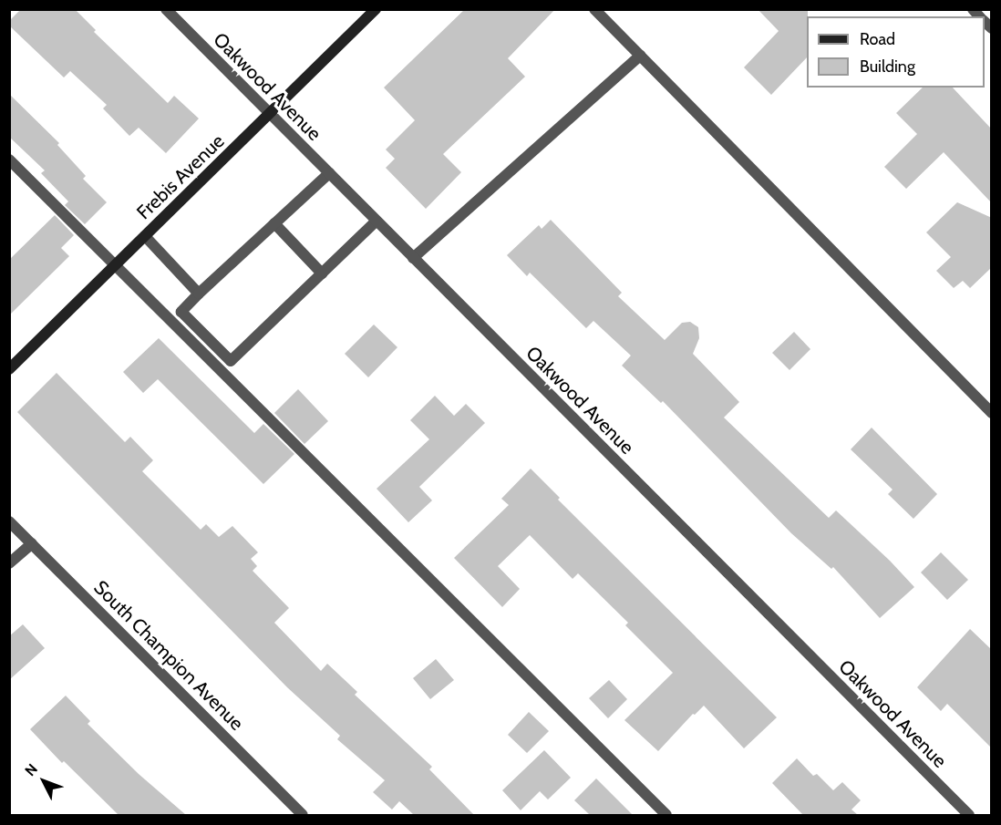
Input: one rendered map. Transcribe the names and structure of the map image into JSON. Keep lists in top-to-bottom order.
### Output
{
  "streets": {
    "main road": ["Frebis Avenue"],
    "street": ["Oakwood Avenue", "South Champion Avenue"]
  },
  "crossings": [
    ["Oakwood Avenue", "Frebis Avenue"]
  ],
  "legend": ["Road", "Building"],
  "north": "top left"
}
